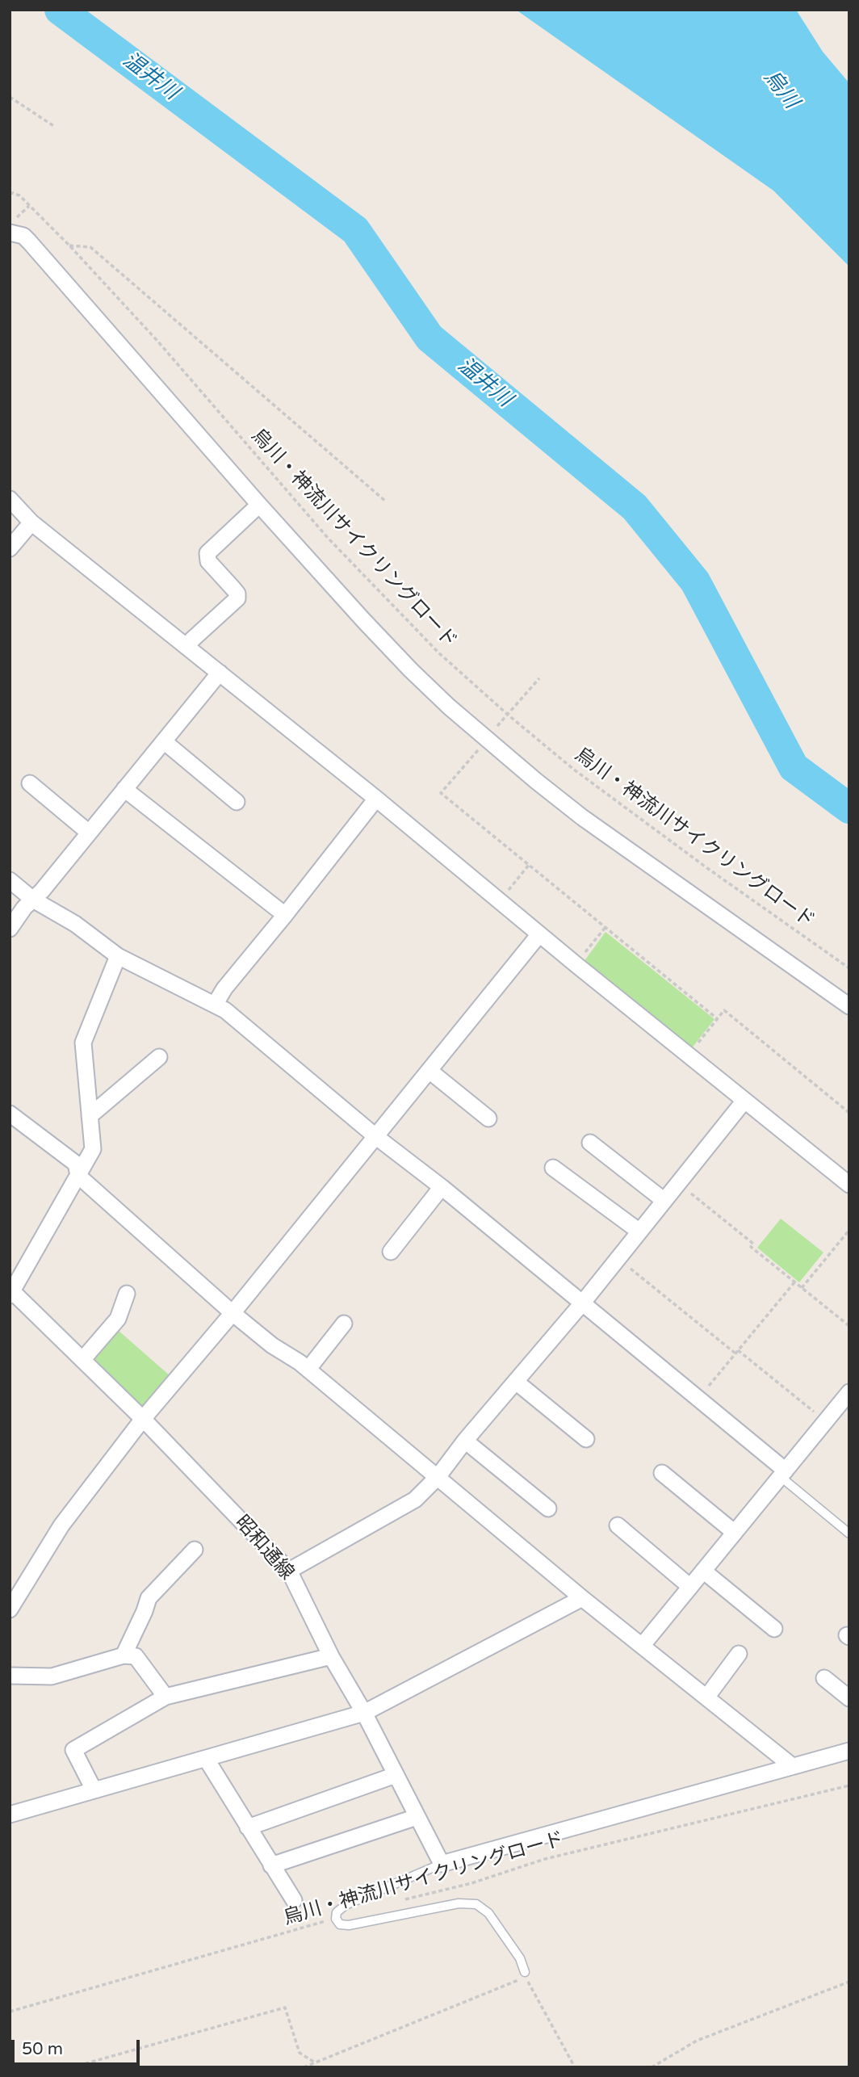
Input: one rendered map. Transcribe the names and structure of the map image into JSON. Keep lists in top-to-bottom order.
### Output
{
  "streets": {
    "street": ["昭和通線"],
    "path": ["烏川・神流川サイクリングロード"]
  },
  "water": ["温井川", "烏川"],
  "scale_bar": "50 m"
}
